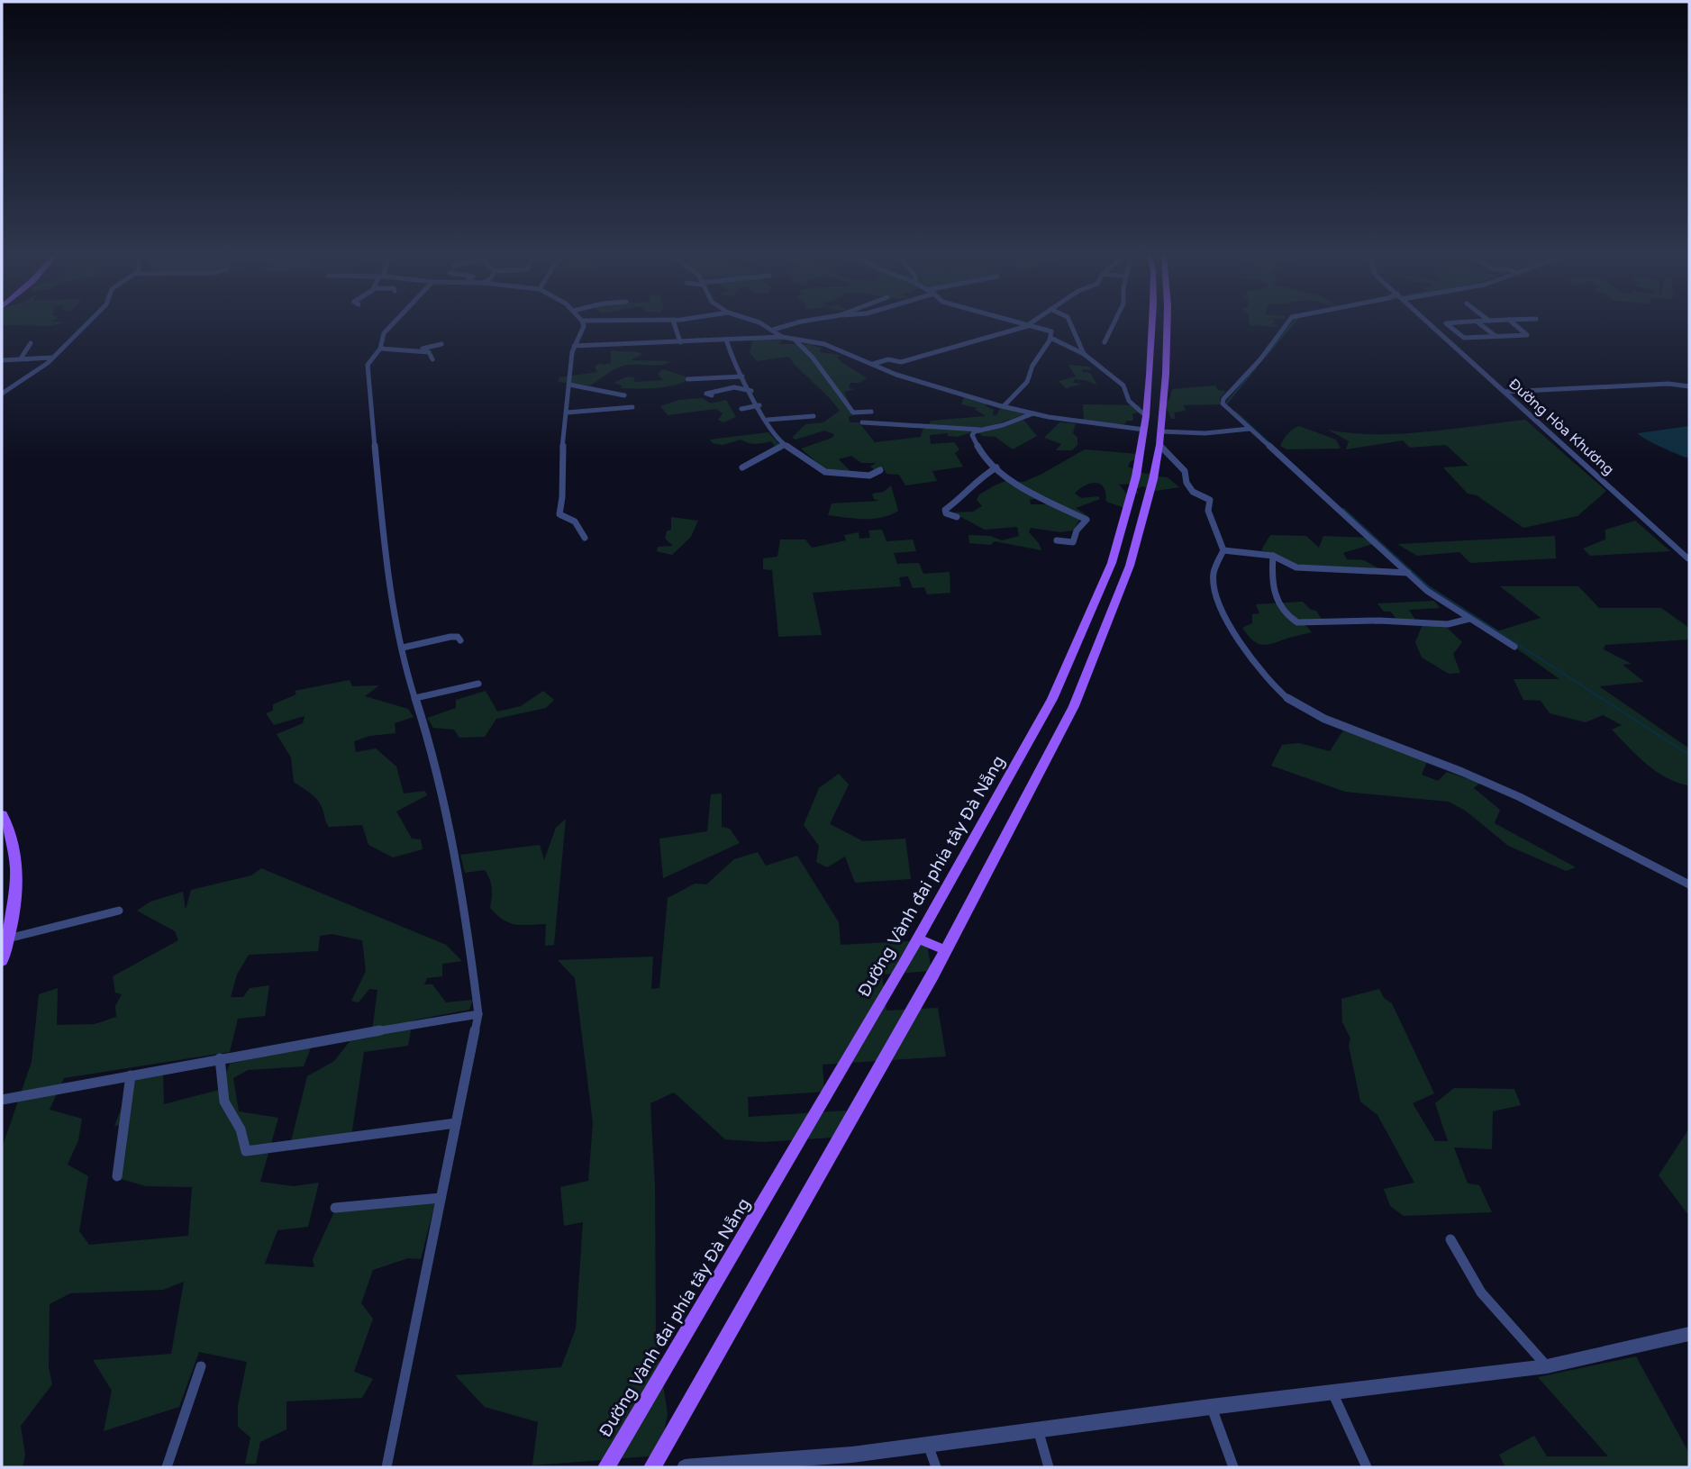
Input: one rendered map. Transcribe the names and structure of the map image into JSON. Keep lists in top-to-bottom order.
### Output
{
  "streets": {
    "main road": ["Đường Vành đai phía tây Đà Nẵng"],
    "street": ["Đường Hòa Khương"]
  }
}
